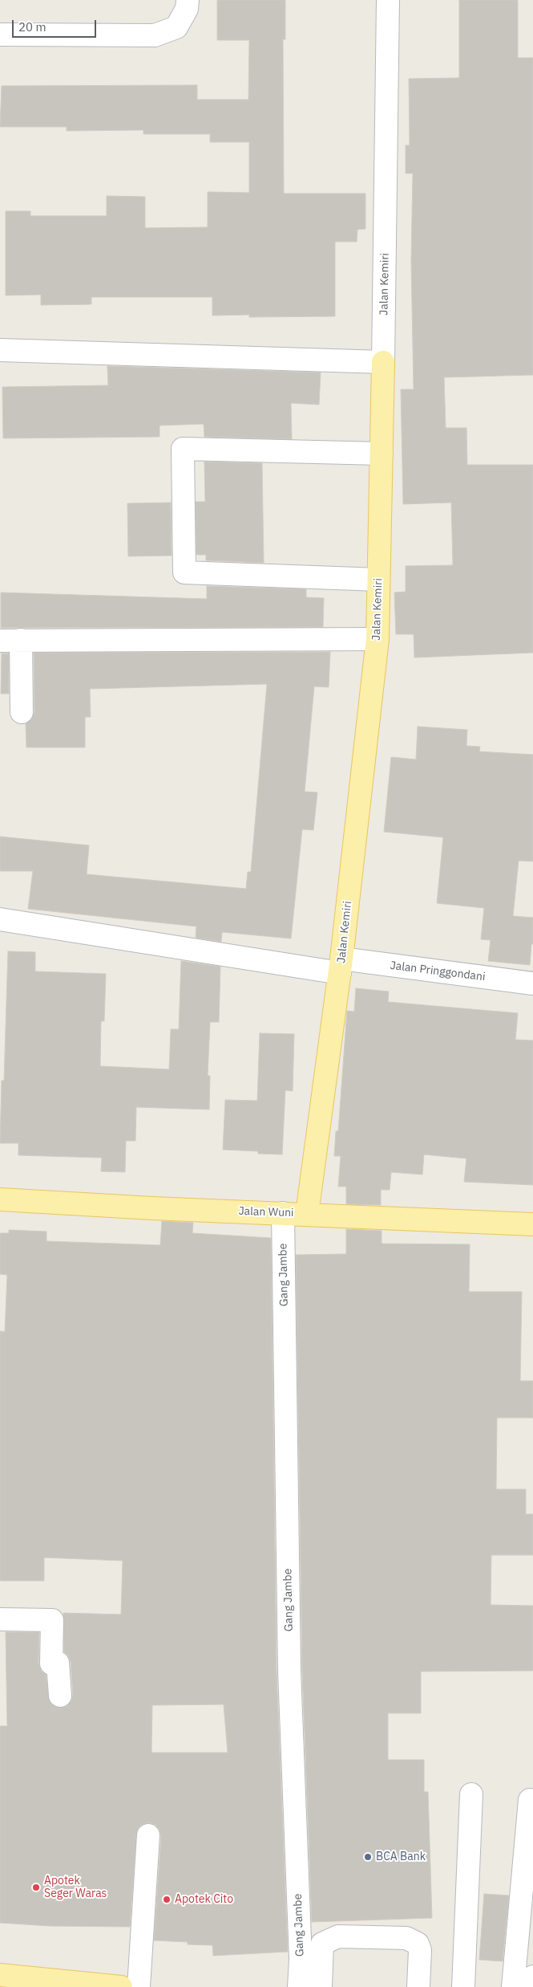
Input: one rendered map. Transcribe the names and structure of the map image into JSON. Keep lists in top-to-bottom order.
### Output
{
  "streets": {
    "main road": ["Jalan Kemiri", "Jalan Wuni"],
    "street": ["Jalan Pringgondani", "Gang Jambe"]
  },
  "crossings": [
    ["Jalan Kemiri", "Jalan Pringgondani"],
    ["Jalan Kemiri", "Jalan Wuni"],
    ["Jalan Wuni", "Gang Jambe"]
  ],
  "places": ["BCA Bank", "Apotek Seger Waras", "Apotek Cito"],
  "scale_bar": "20 m"
}
